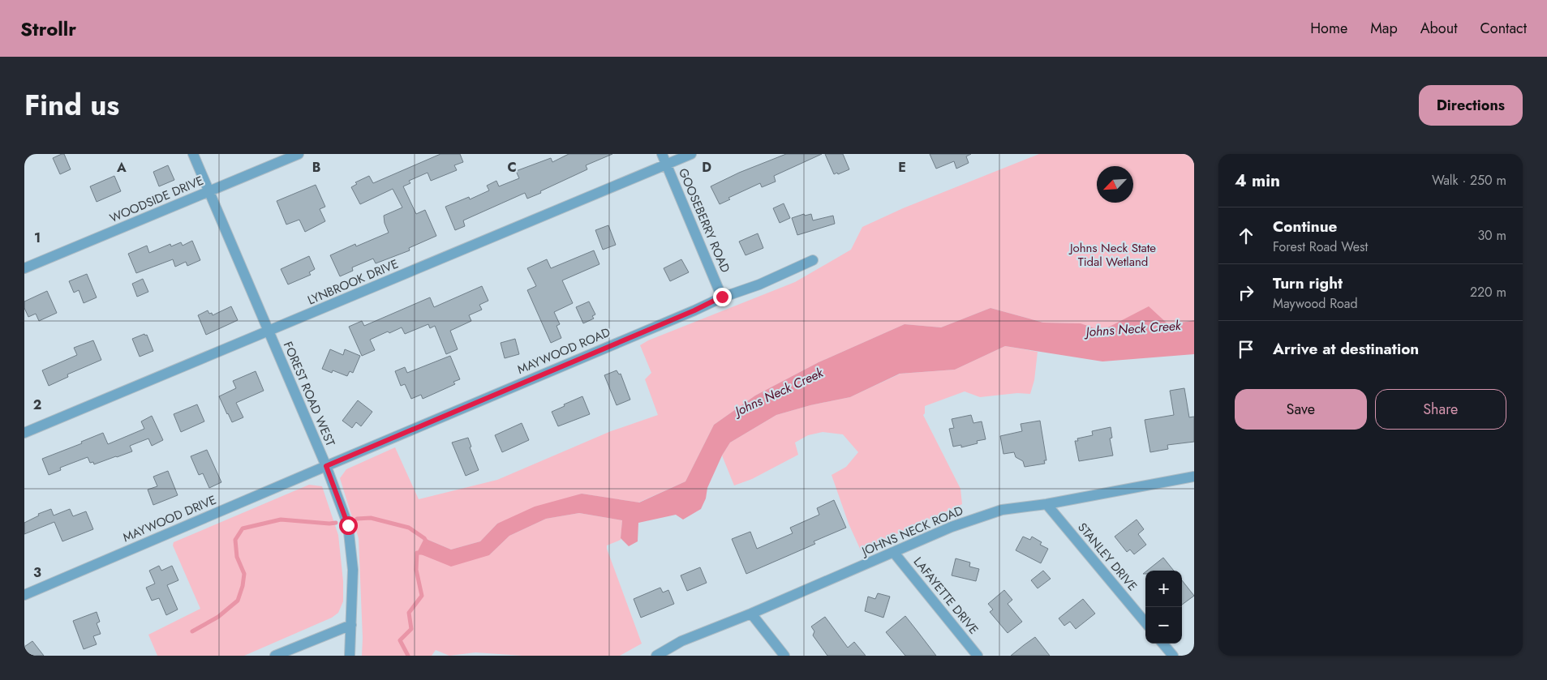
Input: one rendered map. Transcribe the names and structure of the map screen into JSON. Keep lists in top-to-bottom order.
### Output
{
  "streets": {
    "street": [
      "WOODSIDE DRIVE",
      "GOOSEBERRY ROAD",
      "LYNBROOK DRIVE",
      "MAYWOOD ROAD",
      "FOREST ROAD WEST",
      "MAYWOOD DRIVE",
      "JOHNS NECK ROAD",
      "STANLEY DRIVE",
      "LAFAYETTE DRIVE"
    ]
  },
  "crossings": [
    ["WOODSIDE DRIVE", "FOREST ROAD WEST"],
    ["GOOSEBERRY ROAD", "LYNBROOK DRIVE"],
    ["GOOSEBERRY ROAD", "MAYWOOD ROAD"],
    ["LYNBROOK DRIVE", "FOREST ROAD WEST"],
    ["MAYWOOD ROAD", "FOREST ROAD WEST"],
    ["MAYWOOD ROAD", "MAYWOOD DRIVE"],
    ["FOREST ROAD WEST", "MAYWOOD DRIVE"],
    ["JOHNS NECK ROAD", "STANLEY DRIVE"],
    ["JOHNS NECK ROAD", "LAFAYETTE DRIVE"]
  ],
  "water": ["Johns Neck Creek"],
  "parks": ["Johns Neck State Tidal Wetland"],
  "north": "bottom left",
  "page": {
    "header": "Strollr",
    "nav": [
      "Home",
      "Map",
      "About",
      "Contact"
    ],
    "title": "Find us",
    "buttons": [
      "Directions",
      ["Save", "Share"]
    ],
    "heading": ["4 min", "Walk · 250 m"],
    "list": [
      ["Continue", "Forest Road West", "30 m"],
      ["Turn right", "Maywood Road", "220 m"],
      "Arrive at destination"
    ],
    "map_buttons": ["+", "−"]
  },
  "grid": {
    "columns": [
      "A",
      "B",
      "C",
      "D",
      "E"
    ],
    "rows": ["1", "2", "3"]
  }
}
